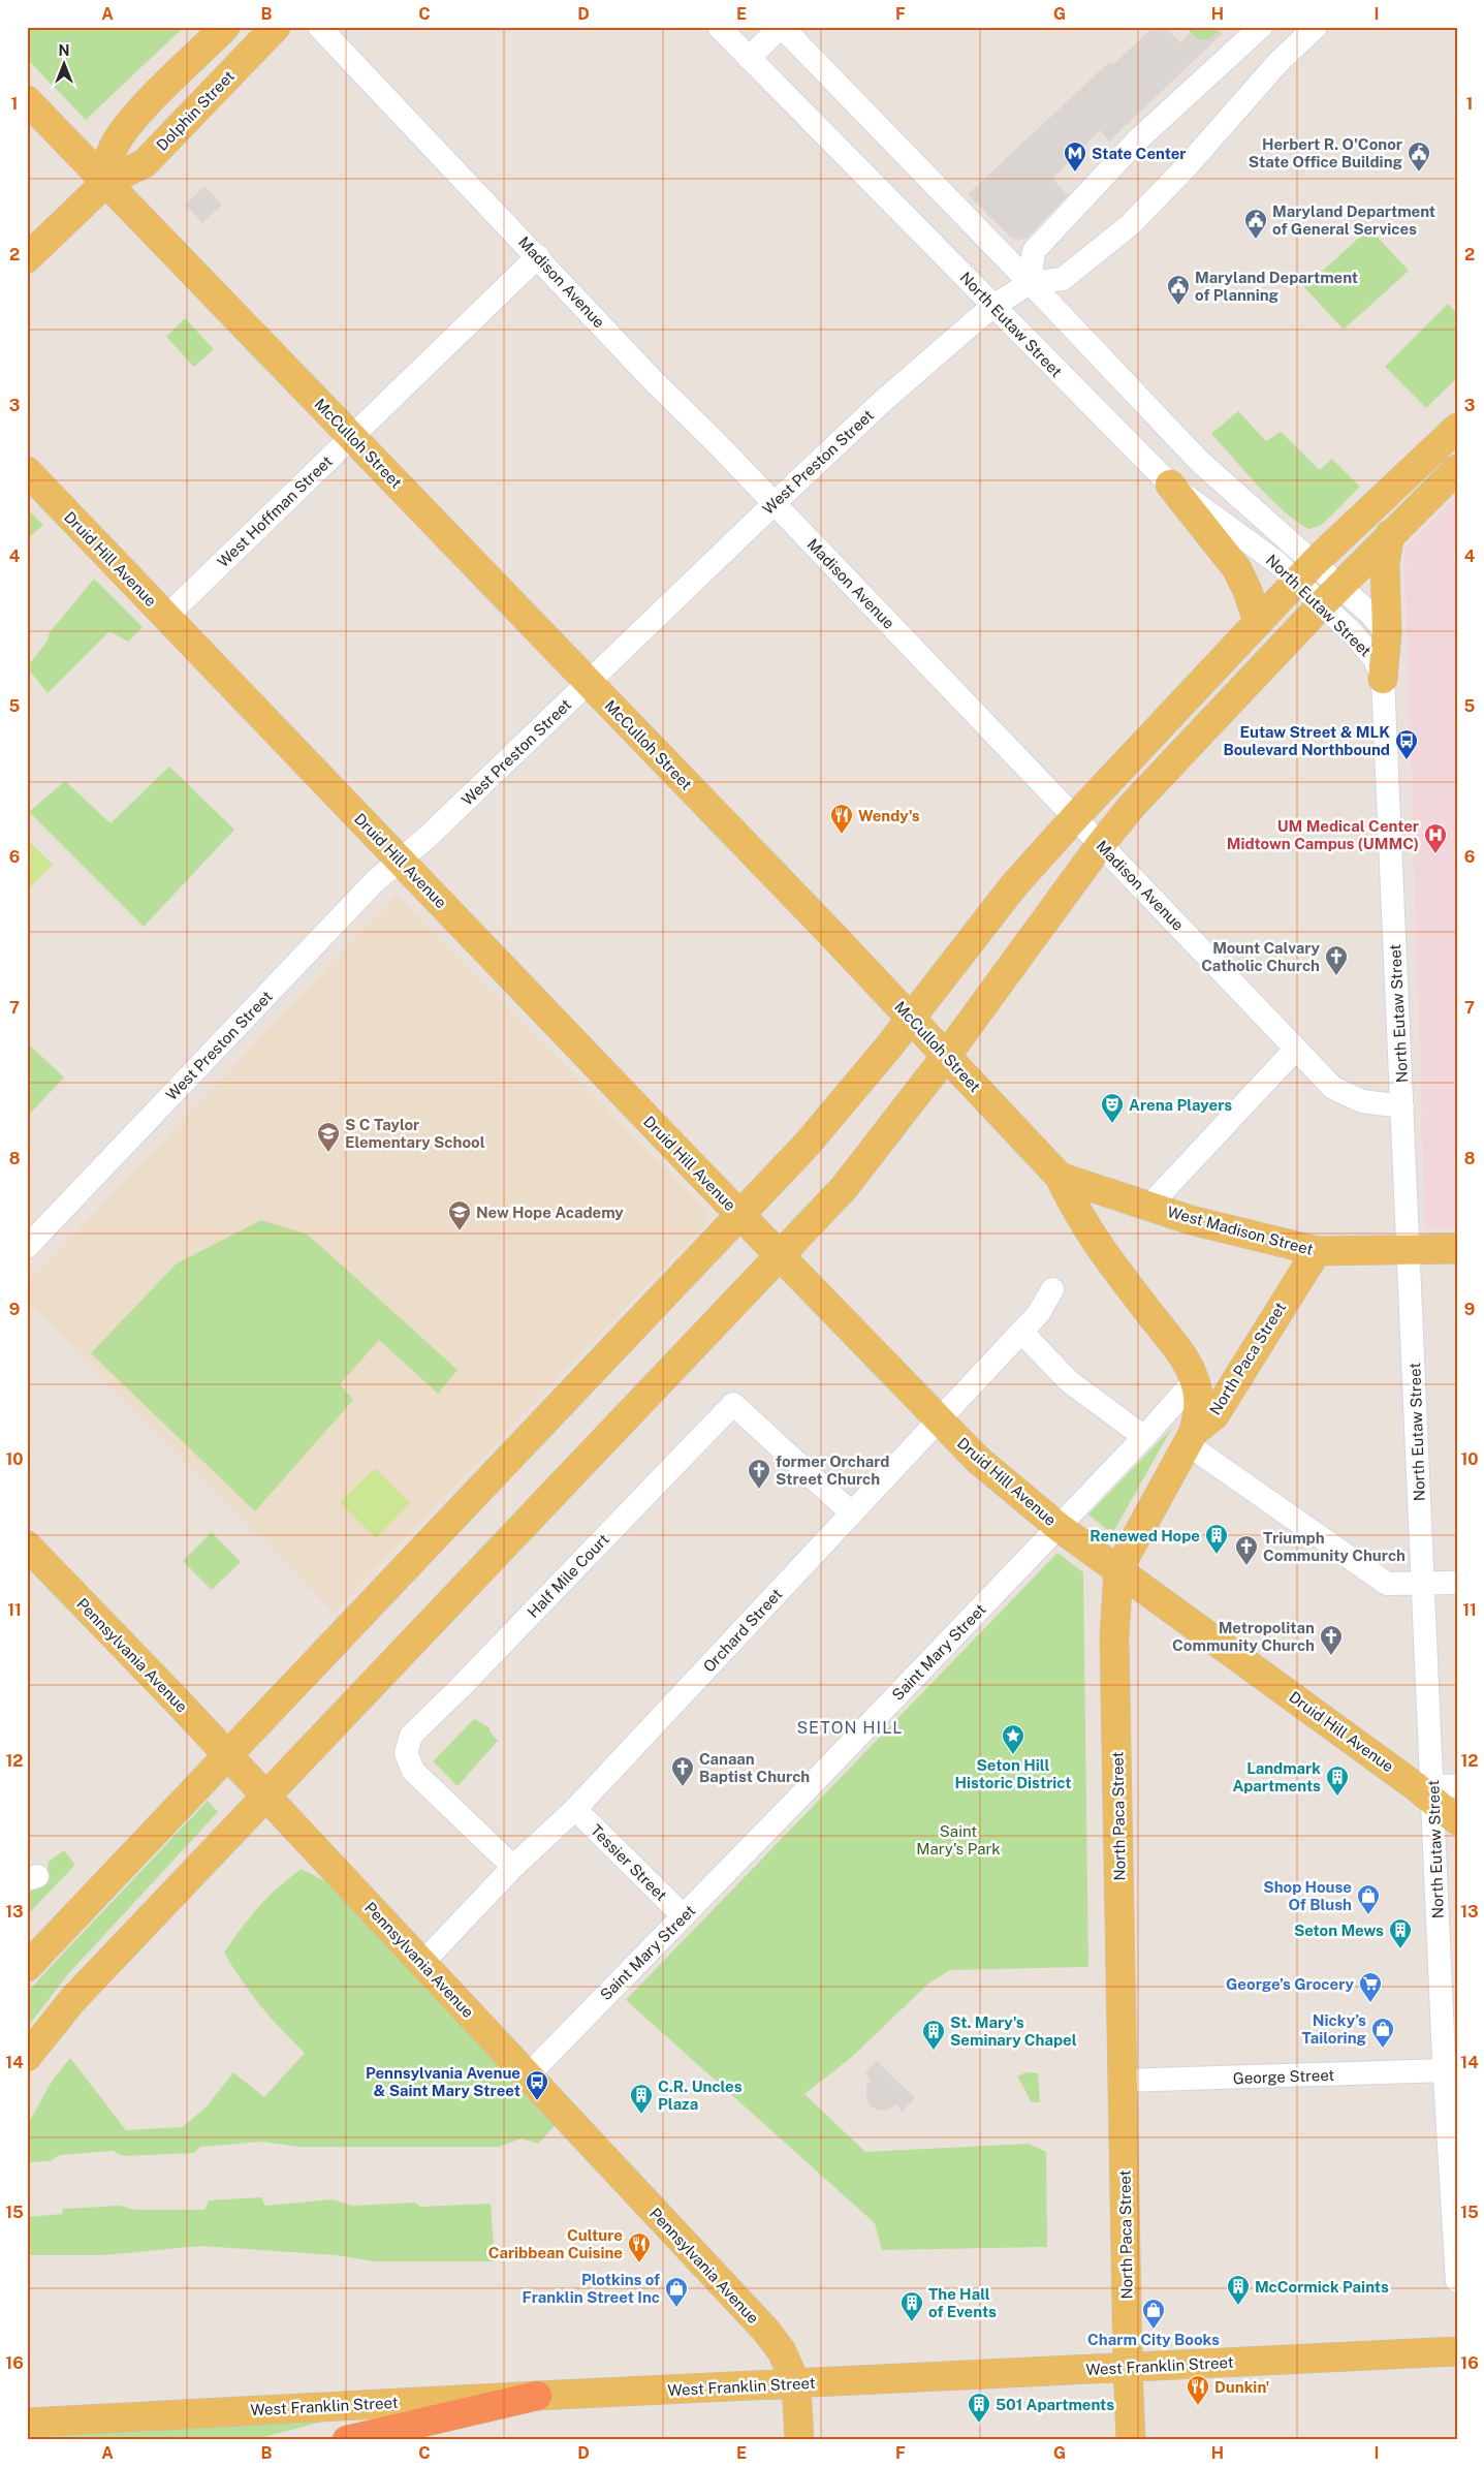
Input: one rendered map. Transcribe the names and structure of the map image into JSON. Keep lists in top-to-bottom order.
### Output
{
  "streets": {
    "main road": [
      "Dolphin Street",
      "McCulloh Street",
      "Druid Hill Avenue",
      "West Madison Street",
      "North Paca Street",
      "Pennsylvania Avenue",
      "West Franklin Street"
    ],
    "street": [
      "Madison Avenue",
      "North Eutaw Street",
      "West Preston Street",
      "West Hoffman Street",
      "Half Mile Court",
      "Orchard Street",
      "Saint Mary Street",
      "Tessier Street",
      "George Street"
    ]
  },
  "crossings": [
    ["Dolphin Street", "McCulloh Street"],
    ["Madison Avenue", "North Eutaw Street"],
    ["Madison Avenue", "West Preston Street"],
    ["Madison Avenue", "West Hoffman Street"],
    ["North Eutaw Street", "West Preston Street"],
    ["North Eutaw Street", "Druid Hill Avenue"],
    ["North Eutaw Street", "West Madison Street"],
    ["North Eutaw Street", "George Street"],
    ["McCulloh Street", "West Preston Street"],
    ["McCulloh Street", "West Hoffman Street"],
    ["McCulloh Street", "West Madison Street"],
    ["McCulloh Street", "North Paca Street"],
    ["McCulloh Street", "Saint Mary Street"],
    ["West Preston Street", "Druid Hill Avenue"],
    ["West Hoffman Street", "Druid Hill Avenue"],
    ["Druid Hill Avenue", "North Paca Street"],
    ["Druid Hill Avenue", "Orchard Street"],
    ["Druid Hill Avenue", "Saint Mary Street"],
    ["West Madison Street", "North Paca Street"],
    ["North Paca Street", "George Street"],
    ["North Paca Street", "West Franklin Street"],
    ["Half Mile Court", "Orchard Street"],
    ["Orchard Street", "Pennsylvania Avenue"],
    ["Orchard Street", "Tessier Street"],
    ["Saint Mary Street", "Pennsylvania Avenue"],
    ["Saint Mary Street", "Tessier Street"],
    ["Pennsylvania Avenue", "West Franklin Street"]
  ],
  "districts": ["SETON HILL"],
  "parks": ["Saint Mary's Park"],
  "places": {
    "metro station": ["State Center"],
    "public building": ["Herbert R. O'Conor State Office Building", "Maryland Department of General Services", "Maryland Department of Planning"],
    "bus stop": ["Eutaw Street & MLK Boulevard Northbound", "Pennsylvania Avenue & Saint Mary Street"],
    "restaurant": ["Wendy's", "Culture Caribbean Cuisine", "Dunkin'"],
    "hospital": ["UM Medical Center Midtown Campus (UMMC)"],
    "church": [
      "Mount Calvary Catholic Church",
      "former Orchard Street Church",
      "Triumph Community Church",
      "Metropolitan Community Church",
      "Canaan Baptist Church"
    ],
    "theatre": ["Arena Players"],
    "school or university": ["S C Taylor Elementary School", "New Hope Academy"],
    "building": [
      "Renewed Hope",
      "Landmark Apartments",
      "Seton Mews",
      "St. Mary's Seminary Chapel",
      "C.R. Uncles Plaza",
      "McCormick Paints",
      "The Hall of Events",
      "501 Apartments"
    ],
    "place": ["Seton Hill Historic District"],
    "shop": [
      "Shop House Of Blush",
      "Nicky’s Tailoring",
      "Plotkins of Franklin Street Inc",
      "Charm City Books"
    ],
    "supermarket": ["George’s Grocery"]
  },
  "north": "top",
  "grid": {
    "columns": [
      "A",
      "B",
      "C",
      "D",
      "E",
      "F",
      "G",
      "H",
      "I"
    ],
    "rows": [
      "1",
      "2",
      "3",
      "4",
      "5",
      "6",
      "7",
      "8",
      "9",
      "10",
      "11",
      "12",
      "13",
      "14",
      "15",
      "16"
    ]
  }
}
